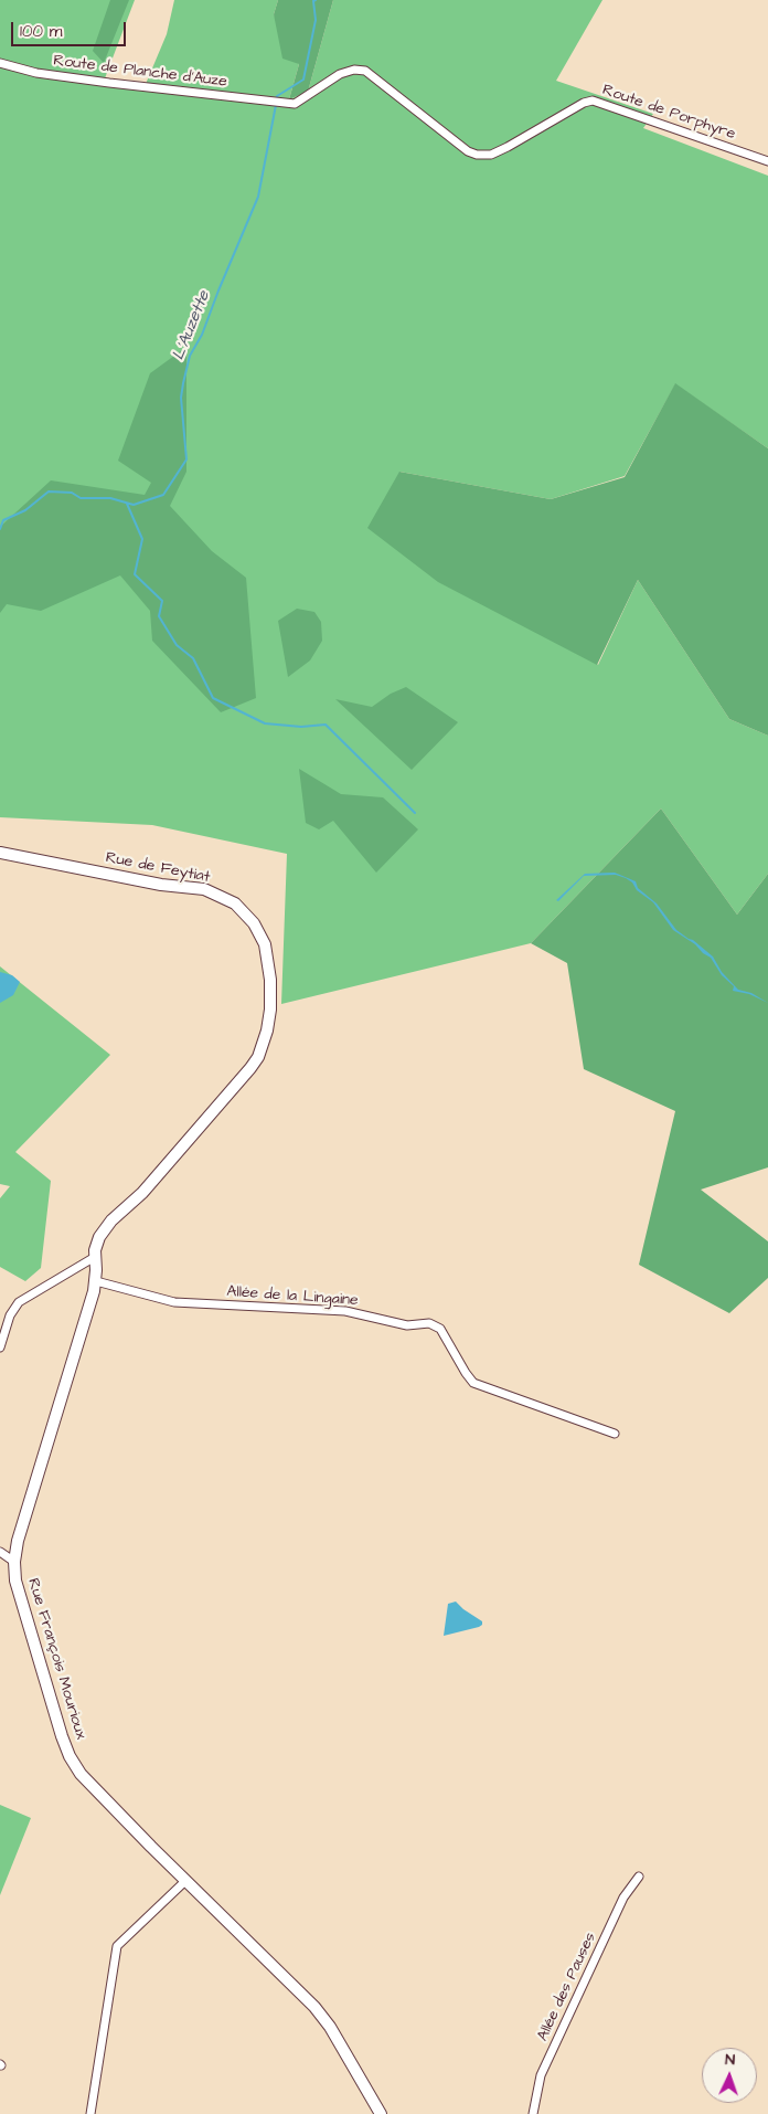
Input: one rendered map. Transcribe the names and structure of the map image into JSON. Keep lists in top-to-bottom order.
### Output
{
  "streets": {
    "street": [
      "Route de Planche d'Auze",
      "Route de Porphyre",
      "Rue de Feytiat",
      "Allée de la Lingaine",
      "Rue François Mourioux",
      "Allée des Pauses"
    ]
  },
  "crossings": [
    ["Route de Planche d'Auze", "Route de Porphyre"],
    ["Rue de Feytiat", "Rue François Mourioux"],
    ["Allée de la Lingaine", "Rue François Mourioux"]
  ],
  "water": ["L'Auzette"],
  "scale_bar": "100 m",
  "north": "top"
}
